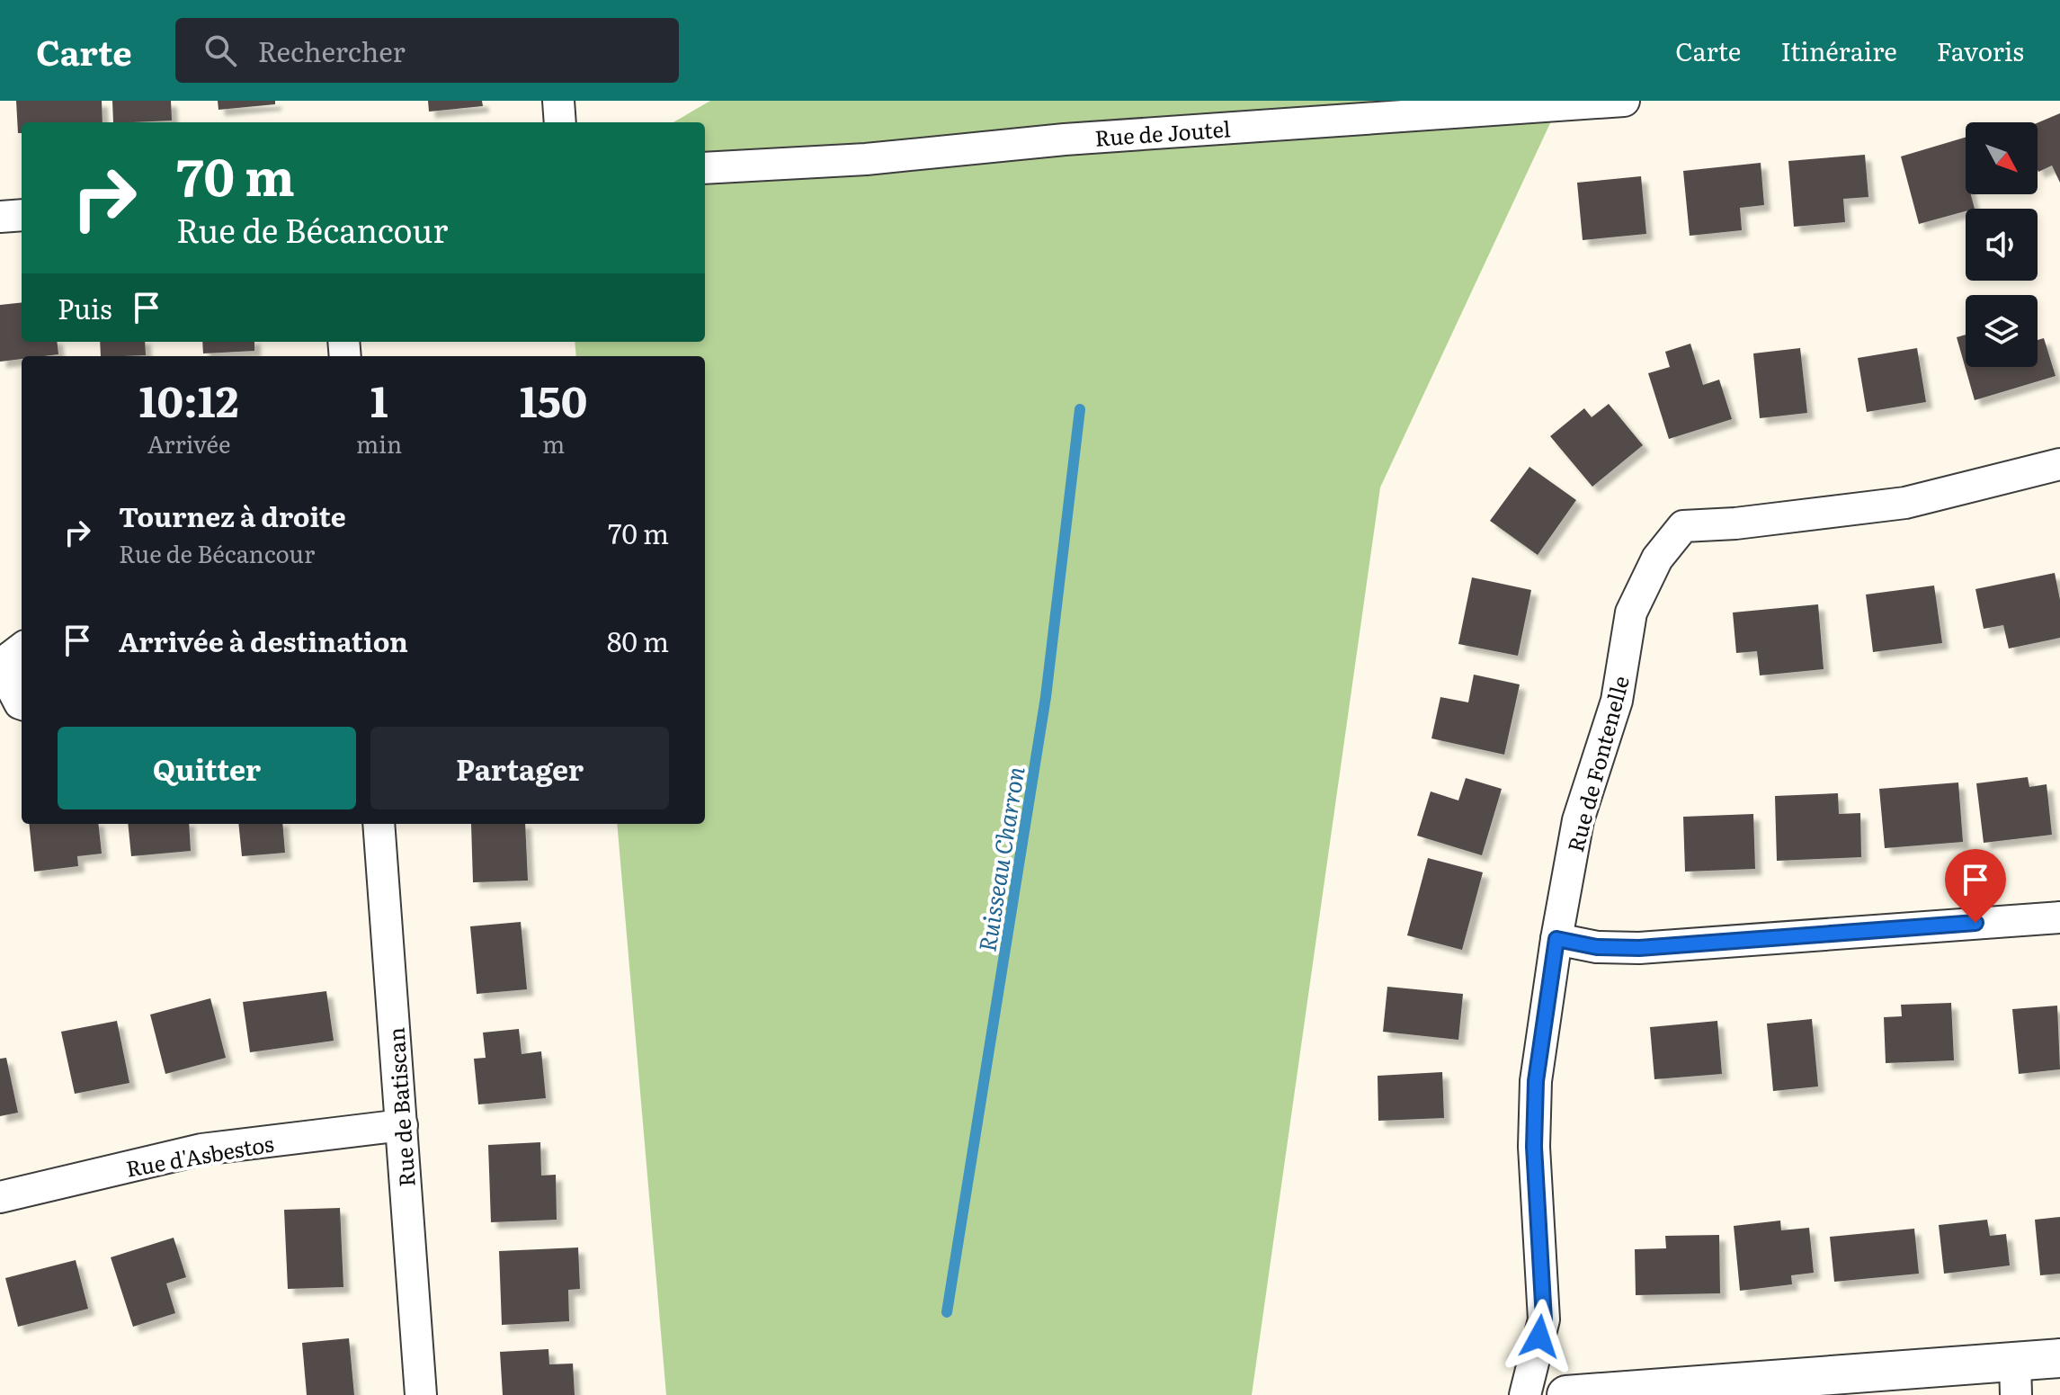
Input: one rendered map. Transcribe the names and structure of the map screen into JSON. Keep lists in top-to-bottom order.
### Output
{
  "streets": {
    "street": [
      "Rue de Joutel",
      "Rue de Fontenelle",
      "Rue de Batiscan",
      "Rue d'Asbestos"
    ]
  },
  "crossings": [
    ["Rue de Batiscan", "Rue d'Asbestos"]
  ],
  "water": ["Ruisseau Charron"],
  "north": "bottom right",
  "page": {
    "header": "Carte",
    "search": "Rechercher",
    "nav": ["Carte", "Itinéraire", "Favoris"],
    "turn": ["70 m", "Rue de Bécancour"],
    "then": "Puis",
    "eta": [
      "10:12",
      "Arrivée",
      "1",
      "min",
      "150",
      "m"
    ],
    "list": [
      {
        "name": "Tournez à droite",
        "note": "Rue de Bécancour",
        "value": "70 m"
      },
      {
        "name": "Arrivée à destination",
        "value": "80 m"
      }
    ],
    "buttons": ["Quitter", "Partager"]
  }
}
